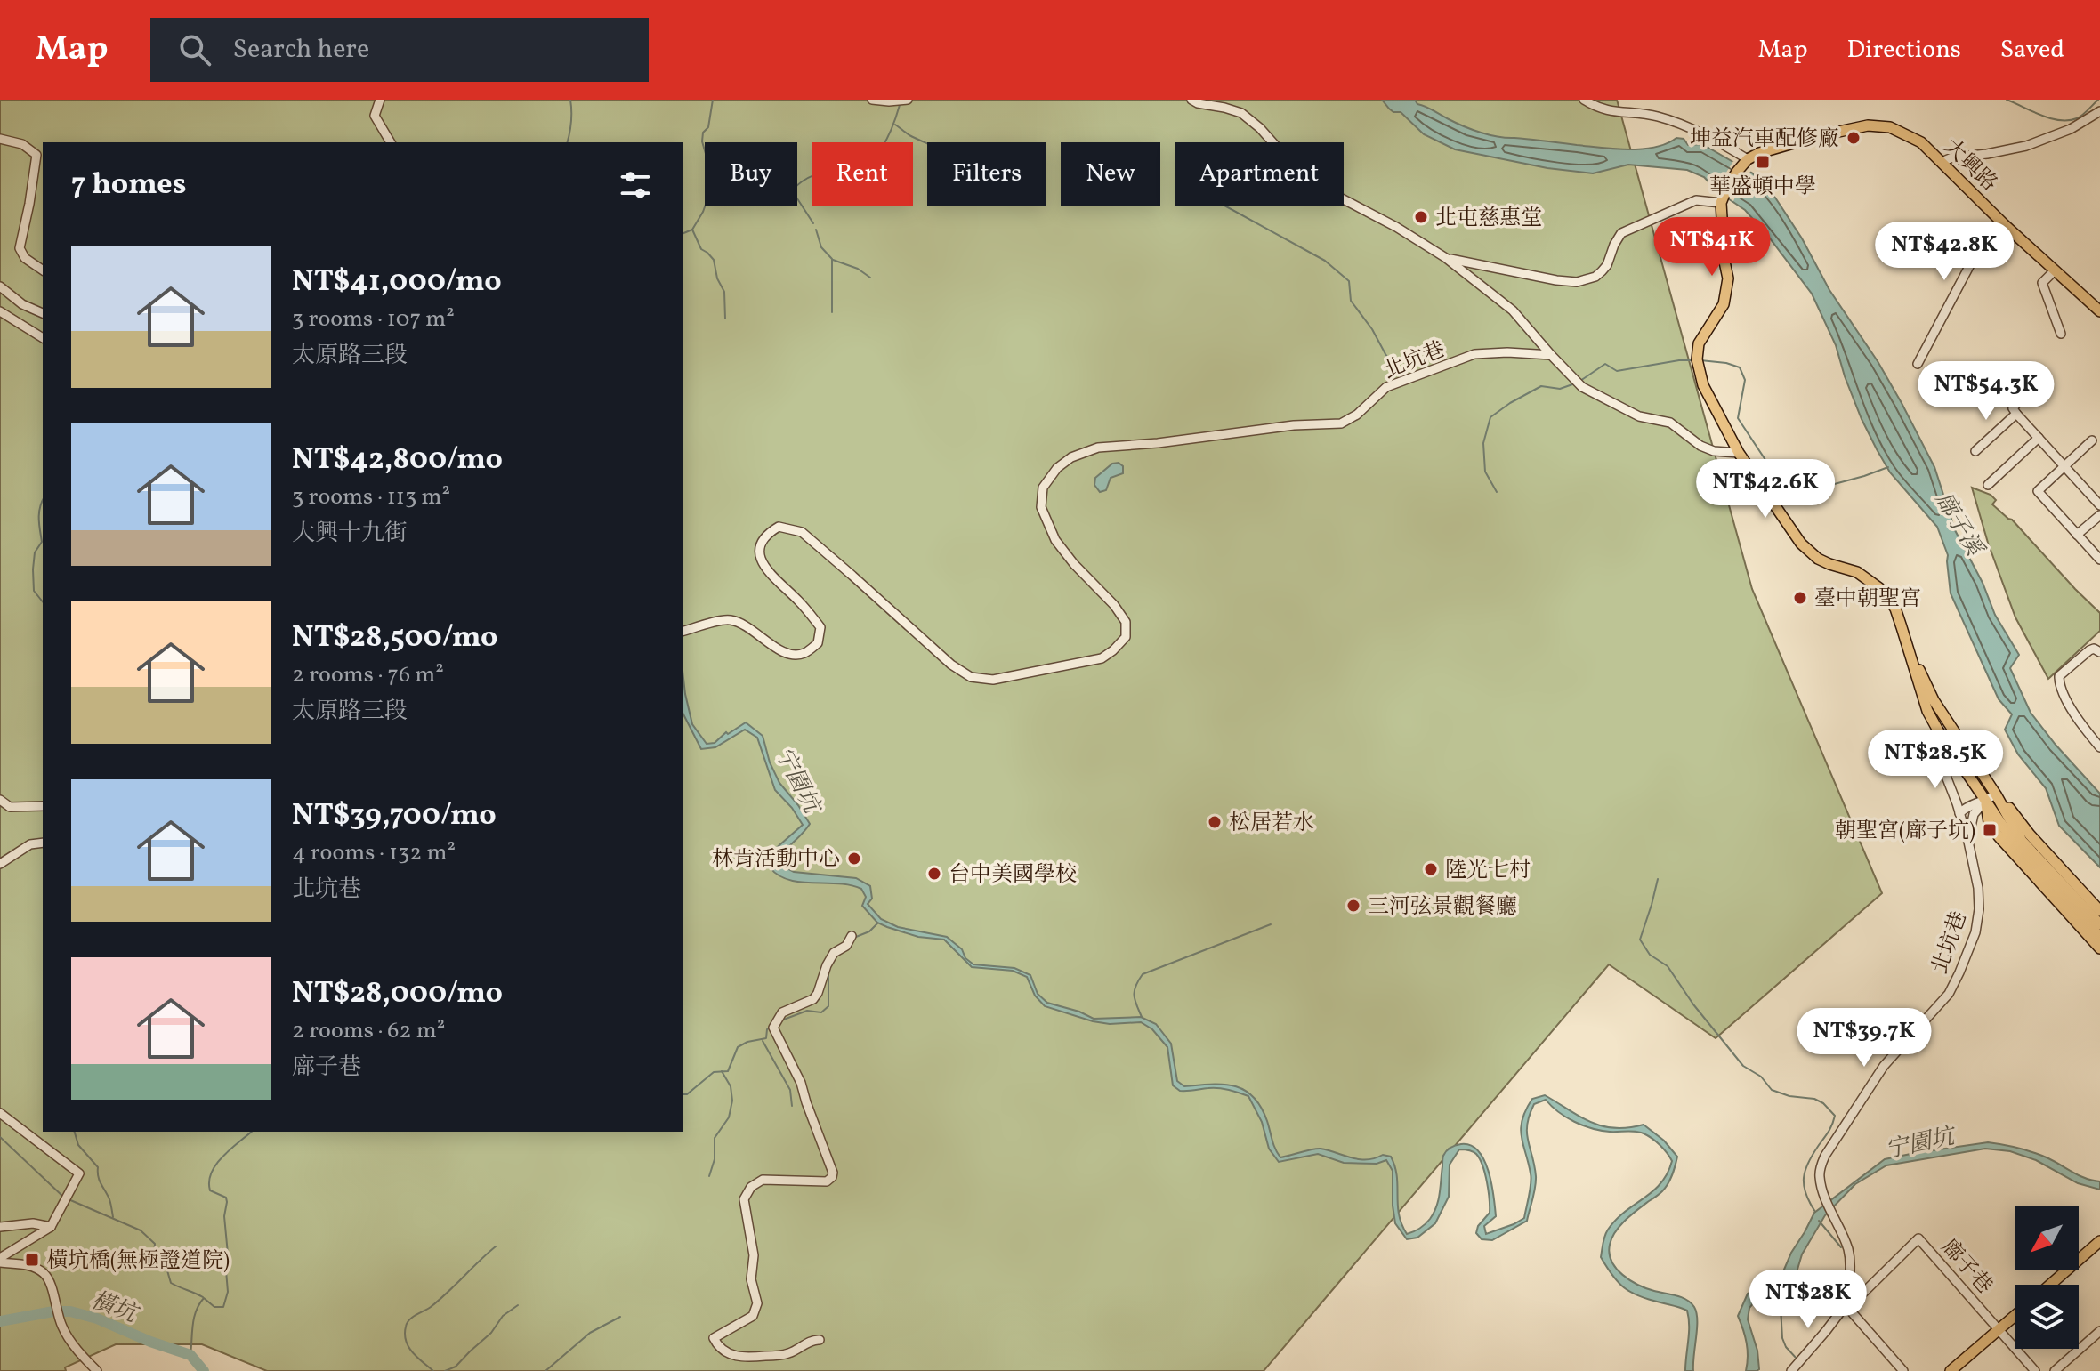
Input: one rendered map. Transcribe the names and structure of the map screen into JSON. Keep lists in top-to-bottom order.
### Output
{
  "streets": {
    "main road": ["大興路"],
    "street": ["北坑巷", "廍子巷"]
  },
  "crossings": [
    ["北坑巷", "廍子巷"]
  ],
  "water": ["廍子溪", "宁園坑", "橫坑"],
  "places": {
    "other": [
      "坤益汽車配修廠",
      "北屯慈惠堂",
      "臺中朝聖宮",
      "松居若水",
      "林肯活動中心",
      "陸光七村",
      "台中美國學校",
      "三河弦景觀餐廳"
    ],
    "transit": ["華盛頓中學", "朝聖宮(廍子坑)", "橫坑橋(無極證道院)"]
  },
  "north": "bottom left",
  "page": {
    "header": "Map",
    "search": "Search here",
    "nav": ["Map", "Directions", "Saved"],
    "chip": [
      "Buy",
      "Rent",
      "Filters",
      "New",
      "Apartment"
    ],
    "heading": "7 homes",
    "price": [
      "NT$41K",
      "NT$42.8K",
      "NT$54.3K",
      "NT$42.6K",
      "NT$28.5K",
      "NT$39.7K",
      "NT$28K"
    ],
    "list": [
      {
        "name": "NT$41,000/mo",
        "note": "3 rooms · 107 m² · 太原路三段"
      },
      {
        "name": "NT$42,800/mo",
        "note": "3 rooms · 113 m² · 大興十九街"
      },
      {
        "name": "NT$28,500/mo",
        "note": "2 rooms · 76 m² · 太原路三段"
      },
      {
        "name": "NT$39,700/mo",
        "note": "4 rooms · 132 m² · 北坑巷"
      },
      {
        "name": "NT$28,000/mo",
        "note": "2 rooms · 62 m² · 廍子巷"
      }
    ]
  }
}
